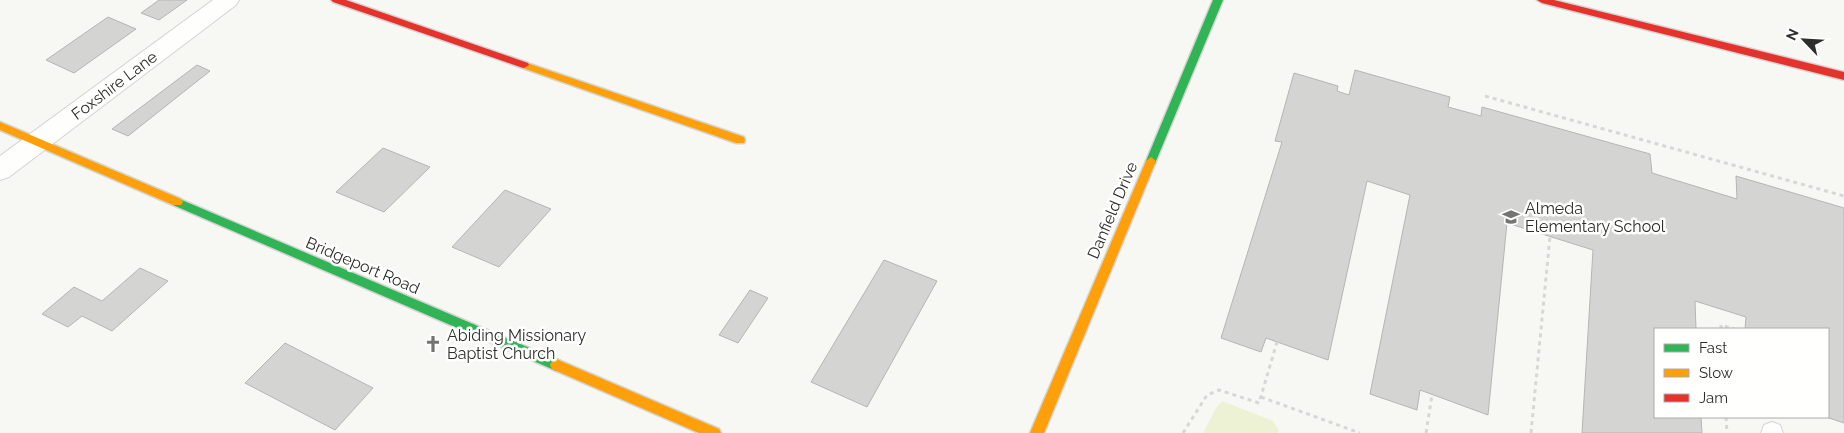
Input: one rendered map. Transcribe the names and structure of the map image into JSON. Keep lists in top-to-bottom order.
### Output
{
  "streets": {
    "street": ["Foxshire Lane", "Danfield Drive", "Bridgeport Road"]
  },
  "crossings": [
    ["Foxshire Lane", "Bridgeport Road"]
  ],
  "places": {
    "school or university": ["Almeda Elementary School"],
    "church": ["Abiding Missionary Baptist Church"]
  },
  "legend": ["Fast", "Slow", "Jam"],
  "north": "top left"
}
